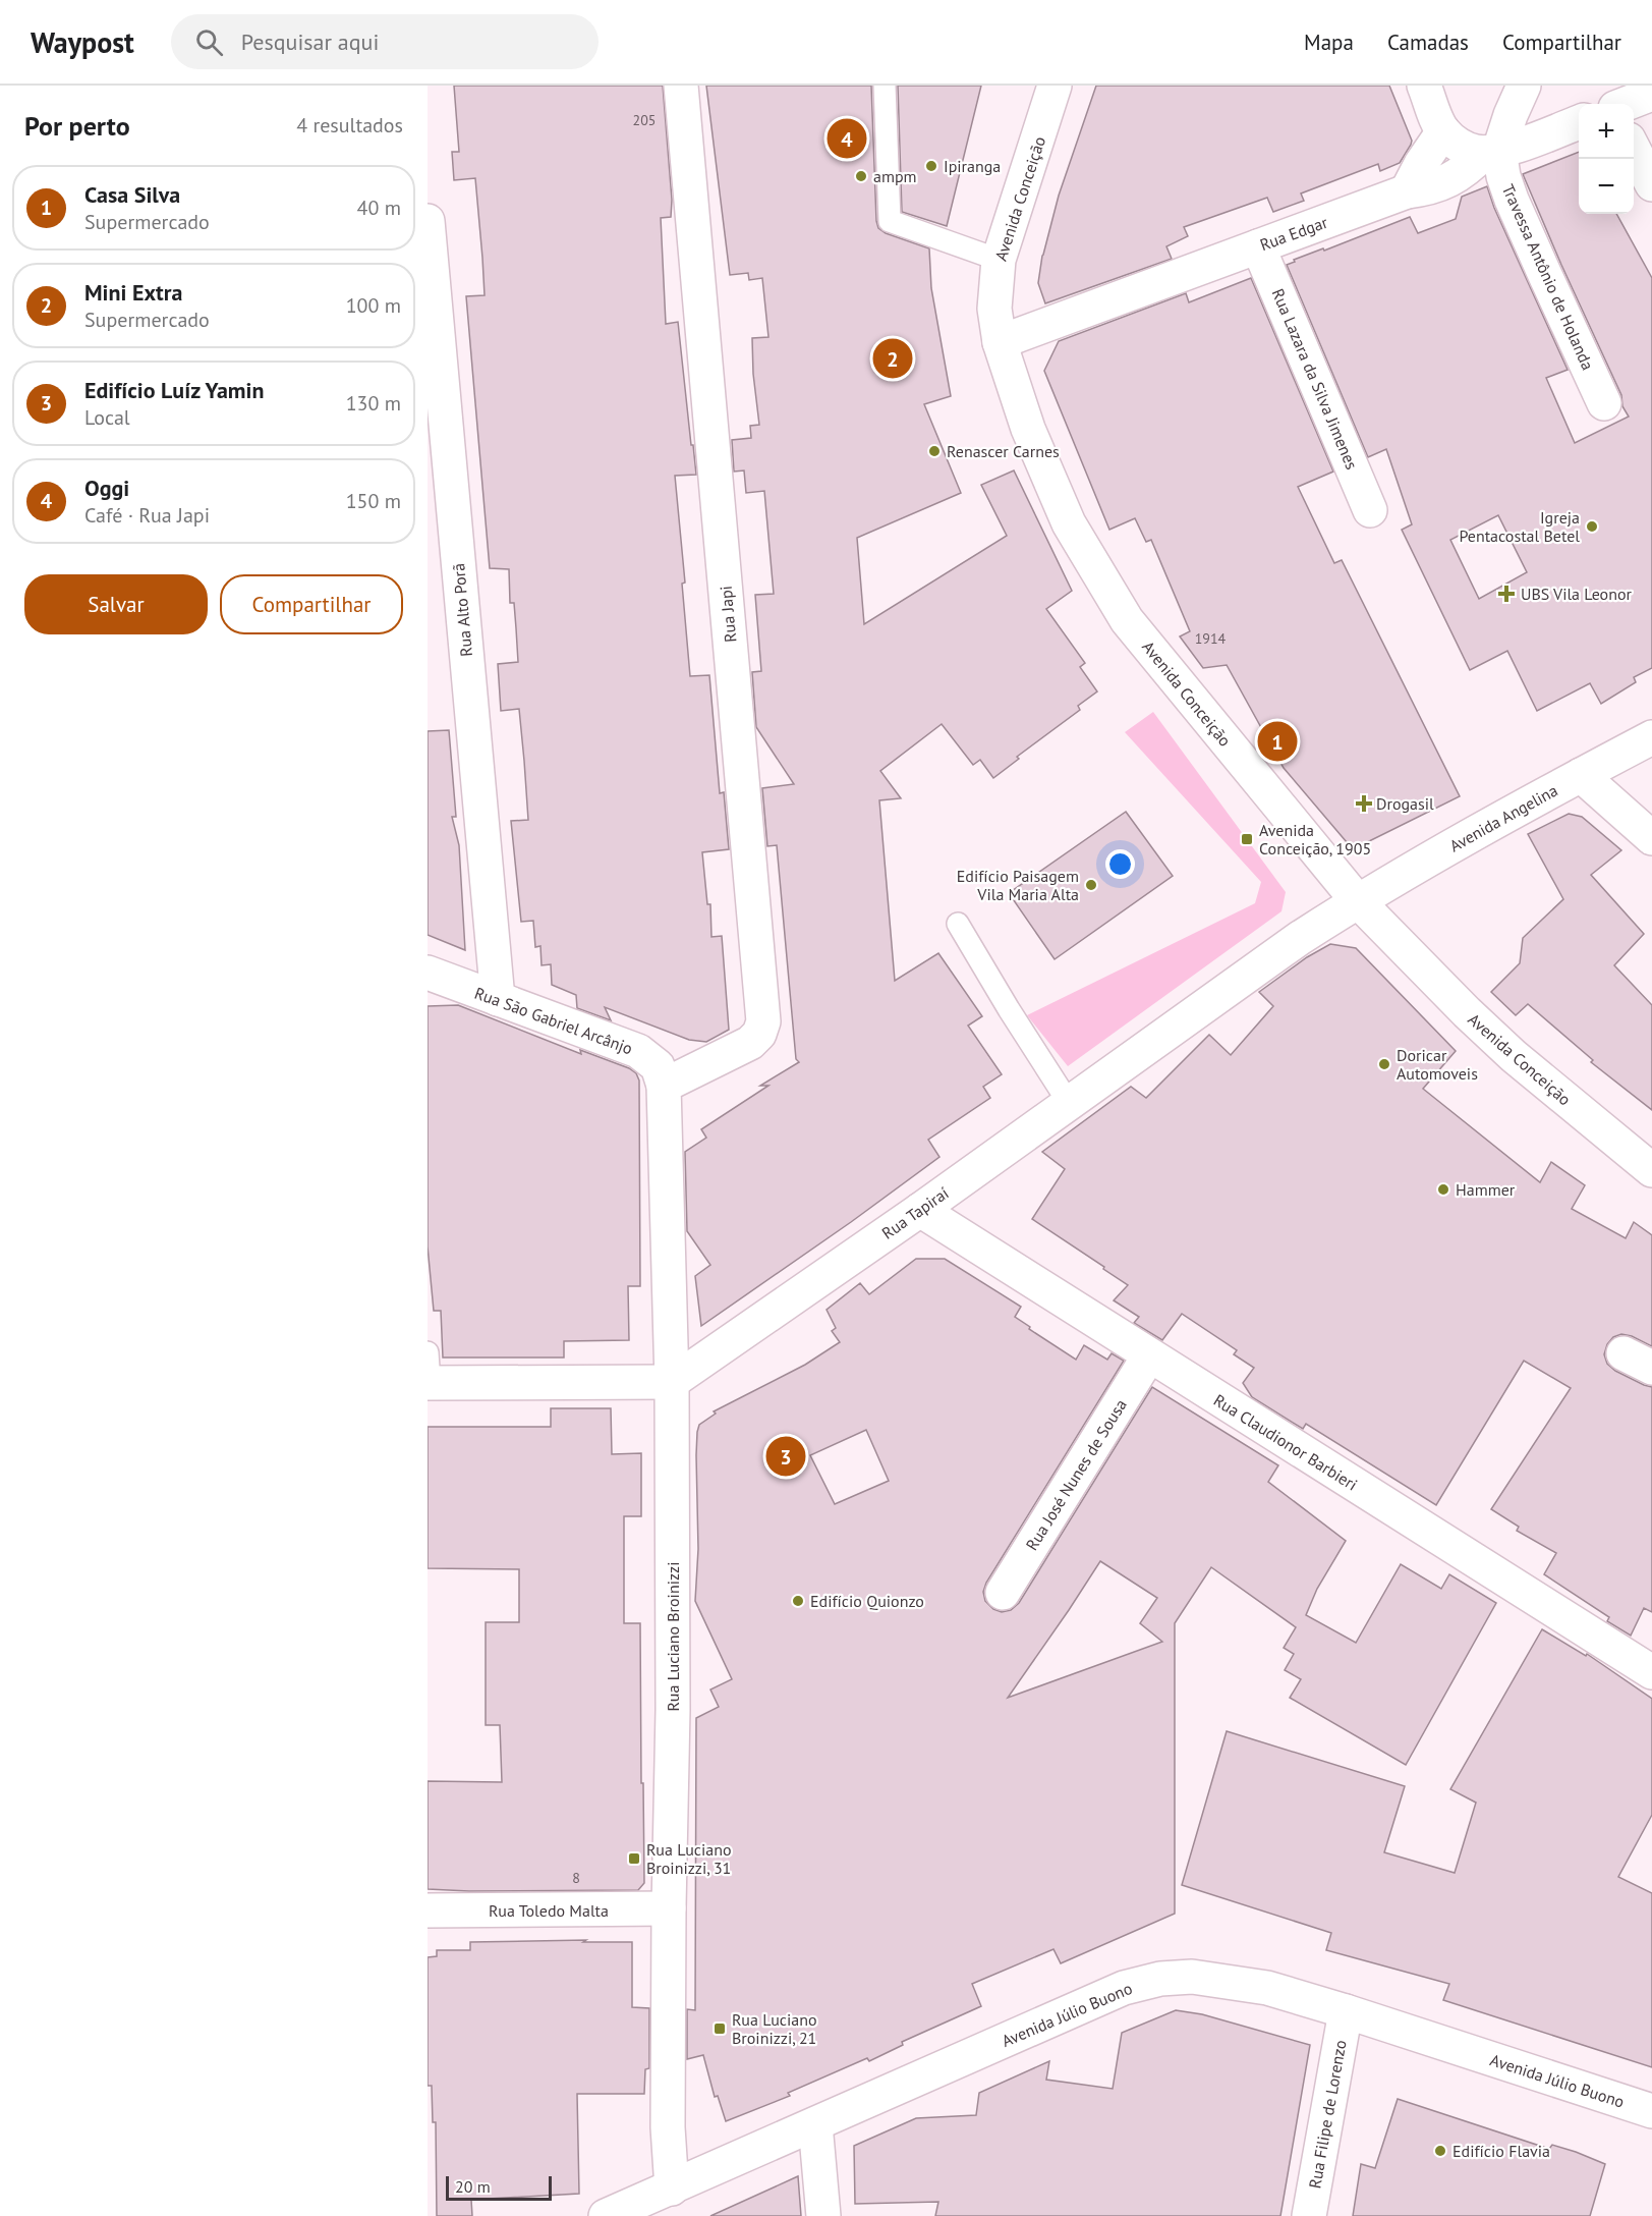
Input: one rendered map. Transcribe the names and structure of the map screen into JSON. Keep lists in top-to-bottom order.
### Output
{
  "streets": {
    "street": [
      "Avenida Conceição",
      "Rua Edgar",
      "Travessa Antônio de Holanda",
      "Rua Lazara da Silva Jimenes",
      "Rua Alto Porã",
      "Rua Japi",
      "Avenida Angelina",
      "Rua São Gabriel Arcânjo",
      "Rua Tapiraí",
      "Rua Claudionor Barbieri",
      "Rua José Nunes de Sousa",
      "Rua Luciano Broinizzi",
      "Rua Toledo Malta",
      "Avenida Júlio Buono",
      "Rua Filipe de Lorenzo"
    ]
  },
  "crossings": [
    ["Avenida Conceição", "Rua Edgar"],
    ["Avenida Conceição", "Avenida Angelina"],
    ["Avenida Conceição", "Rua Tapiraí"],
    ["Rua Edgar", "Travessa Antônio de Holanda"],
    ["Rua Edgar", "Rua Lazara da Silva Jimenes"],
    ["Rua Alto Porã", "Rua São Gabriel Arcânjo"],
    ["Rua Japi", "Rua São Gabriel Arcânjo"],
    ["Rua Japi", "Rua Luciano Broinizzi"],
    ["Avenida Angelina", "Rua Tapiraí"],
    ["Rua São Gabriel Arcânjo", "Rua Luciano Broinizzi"],
    ["Rua Tapiraí", "Rua Claudionor Barbieri"],
    ["Rua Tapiraí", "Rua Luciano Broinizzi"],
    ["Rua Claudionor Barbieri", "Rua José Nunes de Sousa"],
    ["Rua Luciano Broinizzi", "Rua Toledo Malta"],
    ["Rua Luciano Broinizzi", "Avenida Júlio Buono"],
    ["Avenida Júlio Buono", "Rua Filipe de Lorenzo"]
  ],
  "places": {
    "other": [
      "Ipiranga",
      "ampm",
      "Renascer Carnes",
      "Igreja Pentacostal Betel",
      "Edifício Paisagem Vila Maria Alta",
      "Doricar Automoveis",
      "Hammer",
      "Edifício Quionzo",
      "Edifício Flavia"
    ],
    "health": ["UBS Vila Leonor", "Drogasil"],
    "transit": ["Avenida Conceição, 1905", "Rua Luciano Broinizzi, 31", "Rua Luciano Broinizzi, 21"]
  },
  "house_numbers": ["205", "1914", "8"],
  "scale_bar": "20 m",
  "page": {
    "header": "Waypost",
    "search": "Pesquisar aqui",
    "nav": ["Mapa", "Camadas", "Compartilhar"],
    "heading": ["Por perto", "4 resultados"],
    "map_buttons": ["+", "−"],
    "pins": [
      "4",
      "2",
      "1",
      "3"
    ],
    "list": [
      {
        "mark": "1",
        "name": "Casa Silva",
        "note": "Supermercado",
        "value": "40 m"
      },
      {
        "mark": "2",
        "name": "Mini Extra",
        "note": "Supermercado",
        "value": "100 m"
      },
      {
        "mark": "3",
        "name": "Edifício Luíz Yamin",
        "note": "Local",
        "value": "130 m"
      },
      {
        "mark": "4",
        "name": "Oggi",
        "note": "Café · Rua Japi",
        "value": "150 m"
      }
    ],
    "buttons": ["Salvar", "Compartilhar"],
    "scale": "20 m"
  }
}
